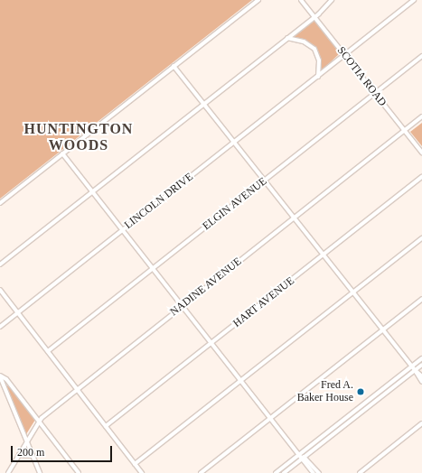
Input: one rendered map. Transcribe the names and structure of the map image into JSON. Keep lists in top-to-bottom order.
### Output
{
  "streets": {
    "street": [
      "SCOTIA ROAD",
      "LINCOLN DRIVE",
      "ELGIN AVENUE",
      "NADINE AVENUE",
      "HART AVENUE"
    ]
  },
  "crossings": [
    ["SCOTIA ROAD", "LINCOLN DRIVE"],
    ["SCOTIA ROAD", "ELGIN AVENUE"],
    ["SCOTIA ROAD", "NADINE AVENUE"]
  ],
  "districts": ["HUNTINGTON WOODS"],
  "places": ["Fred A. Baker House"],
  "scale_bar": "200 m"
}
